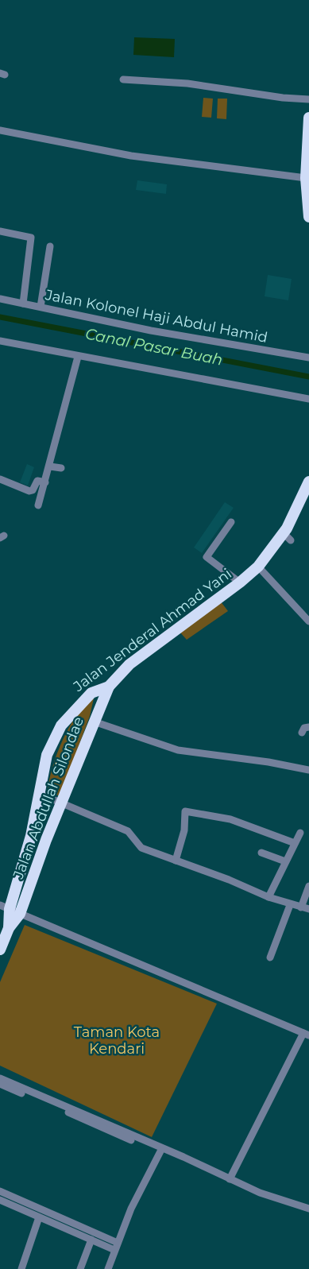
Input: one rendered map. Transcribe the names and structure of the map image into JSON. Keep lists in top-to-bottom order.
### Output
{
  "streets": {
    "highway": ["Jalan Jenderal Ahmad Yani", "Jalan Abdullah Silondae"],
    "street": ["Jalan Kolonel Haji Abdul Hamid"]
  },
  "crossings": [
    ["Jalan Jenderal Ahmad Yani", "Jalan Abdullah Silondae"]
  ],
  "water": ["Canal Pasar Buah"],
  "parks": ["Taman Kota Kendari"]
}
